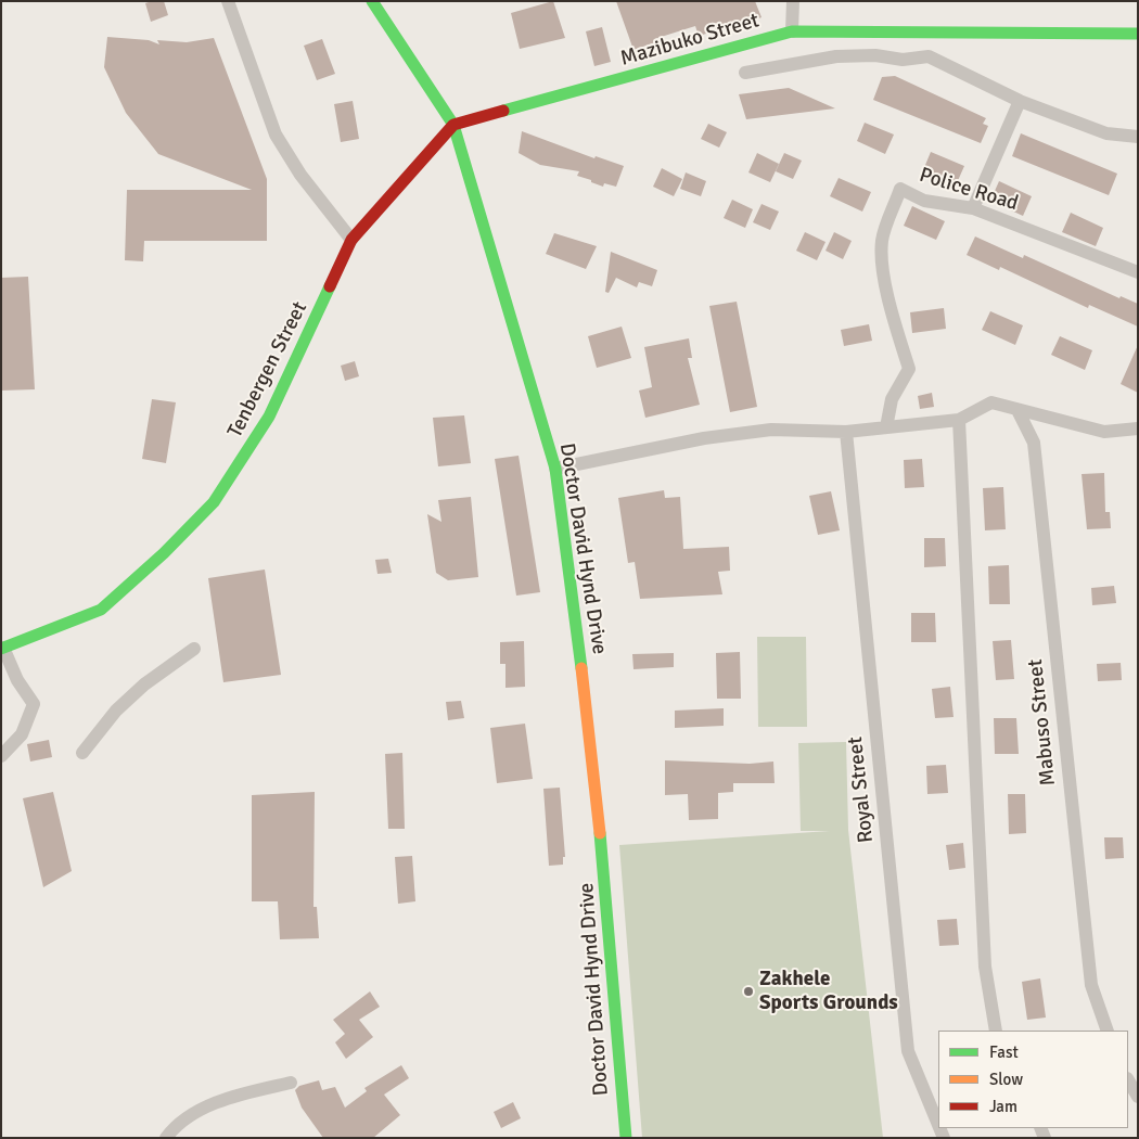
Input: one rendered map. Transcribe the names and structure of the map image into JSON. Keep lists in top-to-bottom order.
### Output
{
  "streets": {
    "street": [
      "Mazibuko Street",
      "Police Road",
      "Tenbergen Street",
      "Doctor David Hynd Drive",
      "Mabuso Street",
      "Royal Street"
    ]
  },
  "crossings": [
    ["Mazibuko Street", "Tenbergen Street"],
    ["Mazibuko Street", "Doctor David Hynd Drive"],
    ["Tenbergen Street", "Doctor David Hynd Drive"]
  ],
  "places": ["Zakhele Sports Grounds"],
  "legend": ["Fast", "Slow", "Jam"]
}
